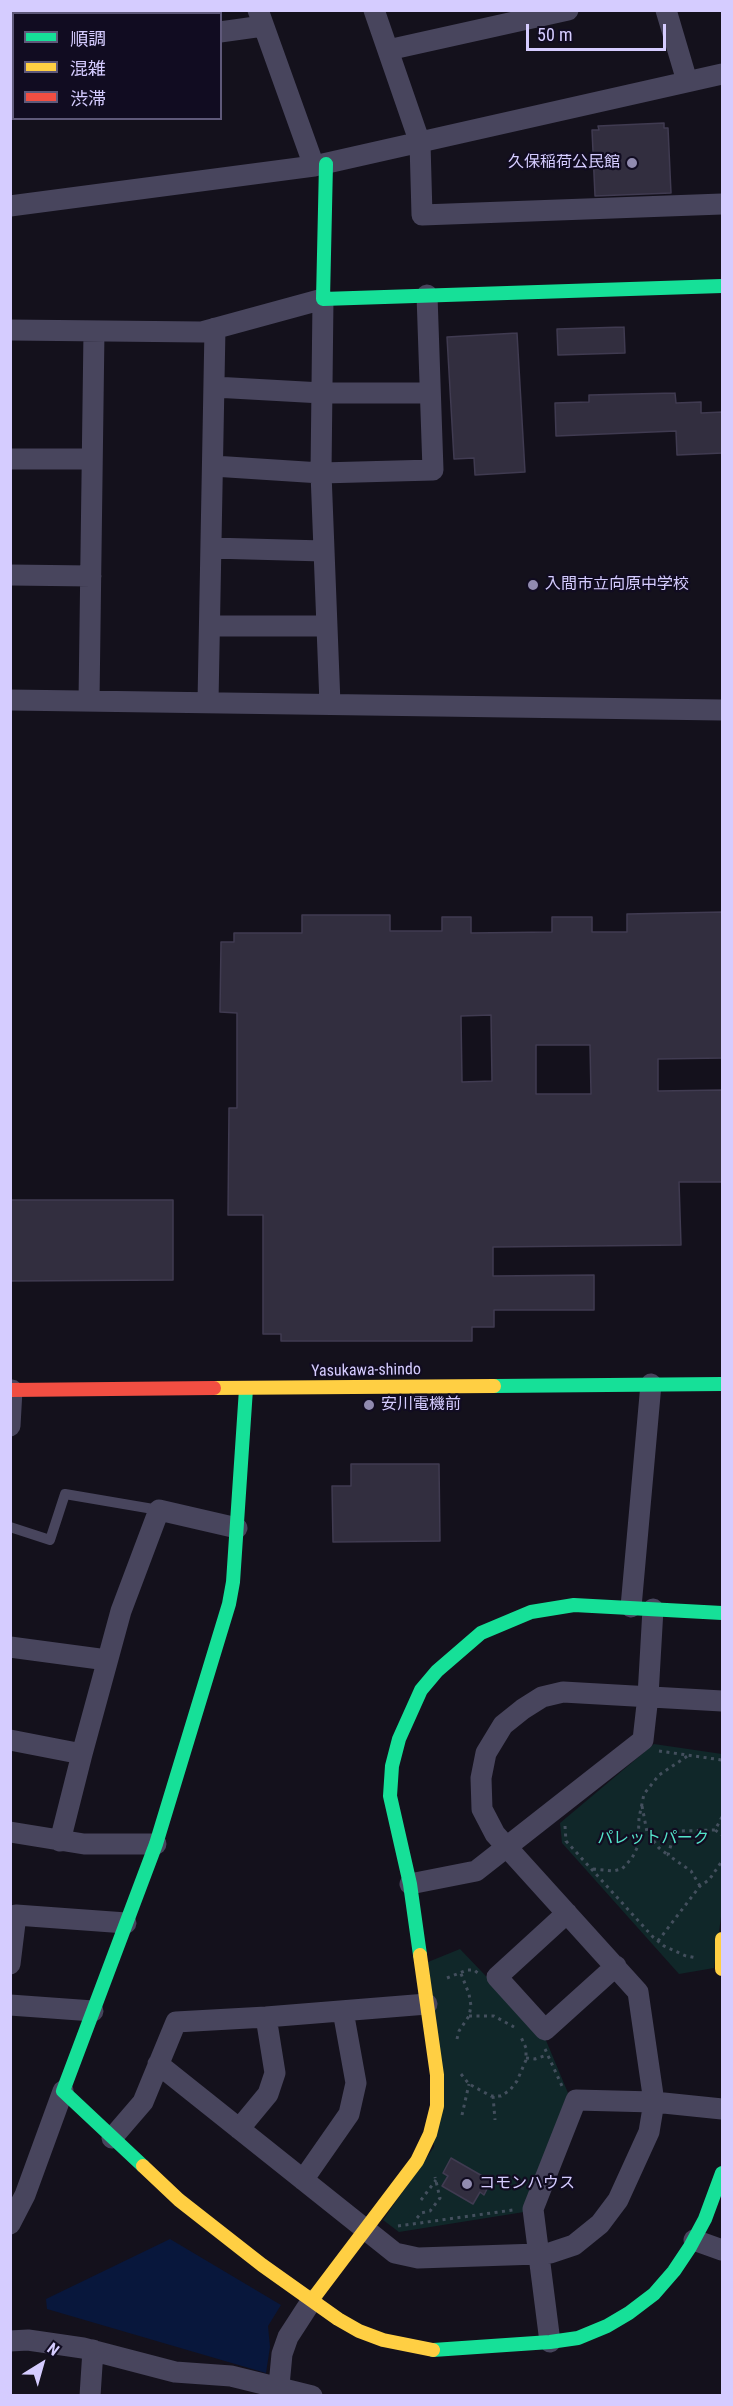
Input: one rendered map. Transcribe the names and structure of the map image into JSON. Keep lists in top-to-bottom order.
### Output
{
  "streets": {
    "street": ["Yasukawa-shindo"]
  },
  "parks": ["パレットパーク"],
  "places": [
    "久保稲荷公民館",
    "入間市立向原中学校",
    "安川電機前",
    "コモンハウス"
  ],
  "legend": ["順調", "混雑", "渋滞"],
  "scale_bar": "50 m",
  "north": "top right"
}
